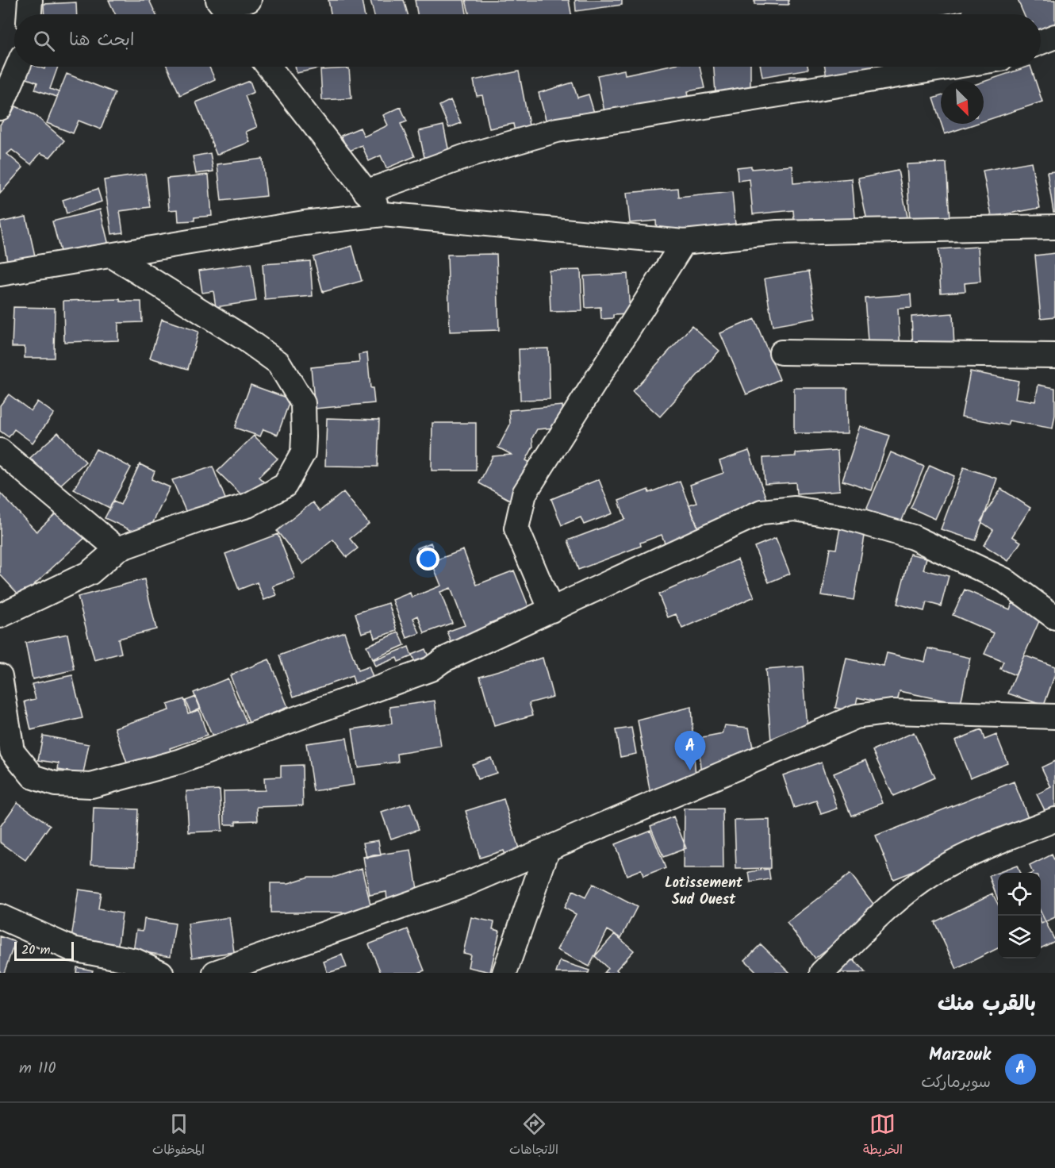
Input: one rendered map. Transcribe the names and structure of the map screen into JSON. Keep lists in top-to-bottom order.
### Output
{
  "districts": ["Lotissement Sud Ouest"],
  "scale_bar": "20 m",
  "north": "bottom right",
  "page": {
    "search": "ابحث هنا",
    "pins": "A",
    "scale": "20 m",
    "heading": "بالقرب منك",
    "list": [
      {
        "mark": "A",
        "name": "Marzouk",
        "note": "سوبرماركت",
        "value": "110 m"
      }
    ],
    "nav": ["الخريطة", "الاتجاهات", "المحفوظات"]
  }
}
